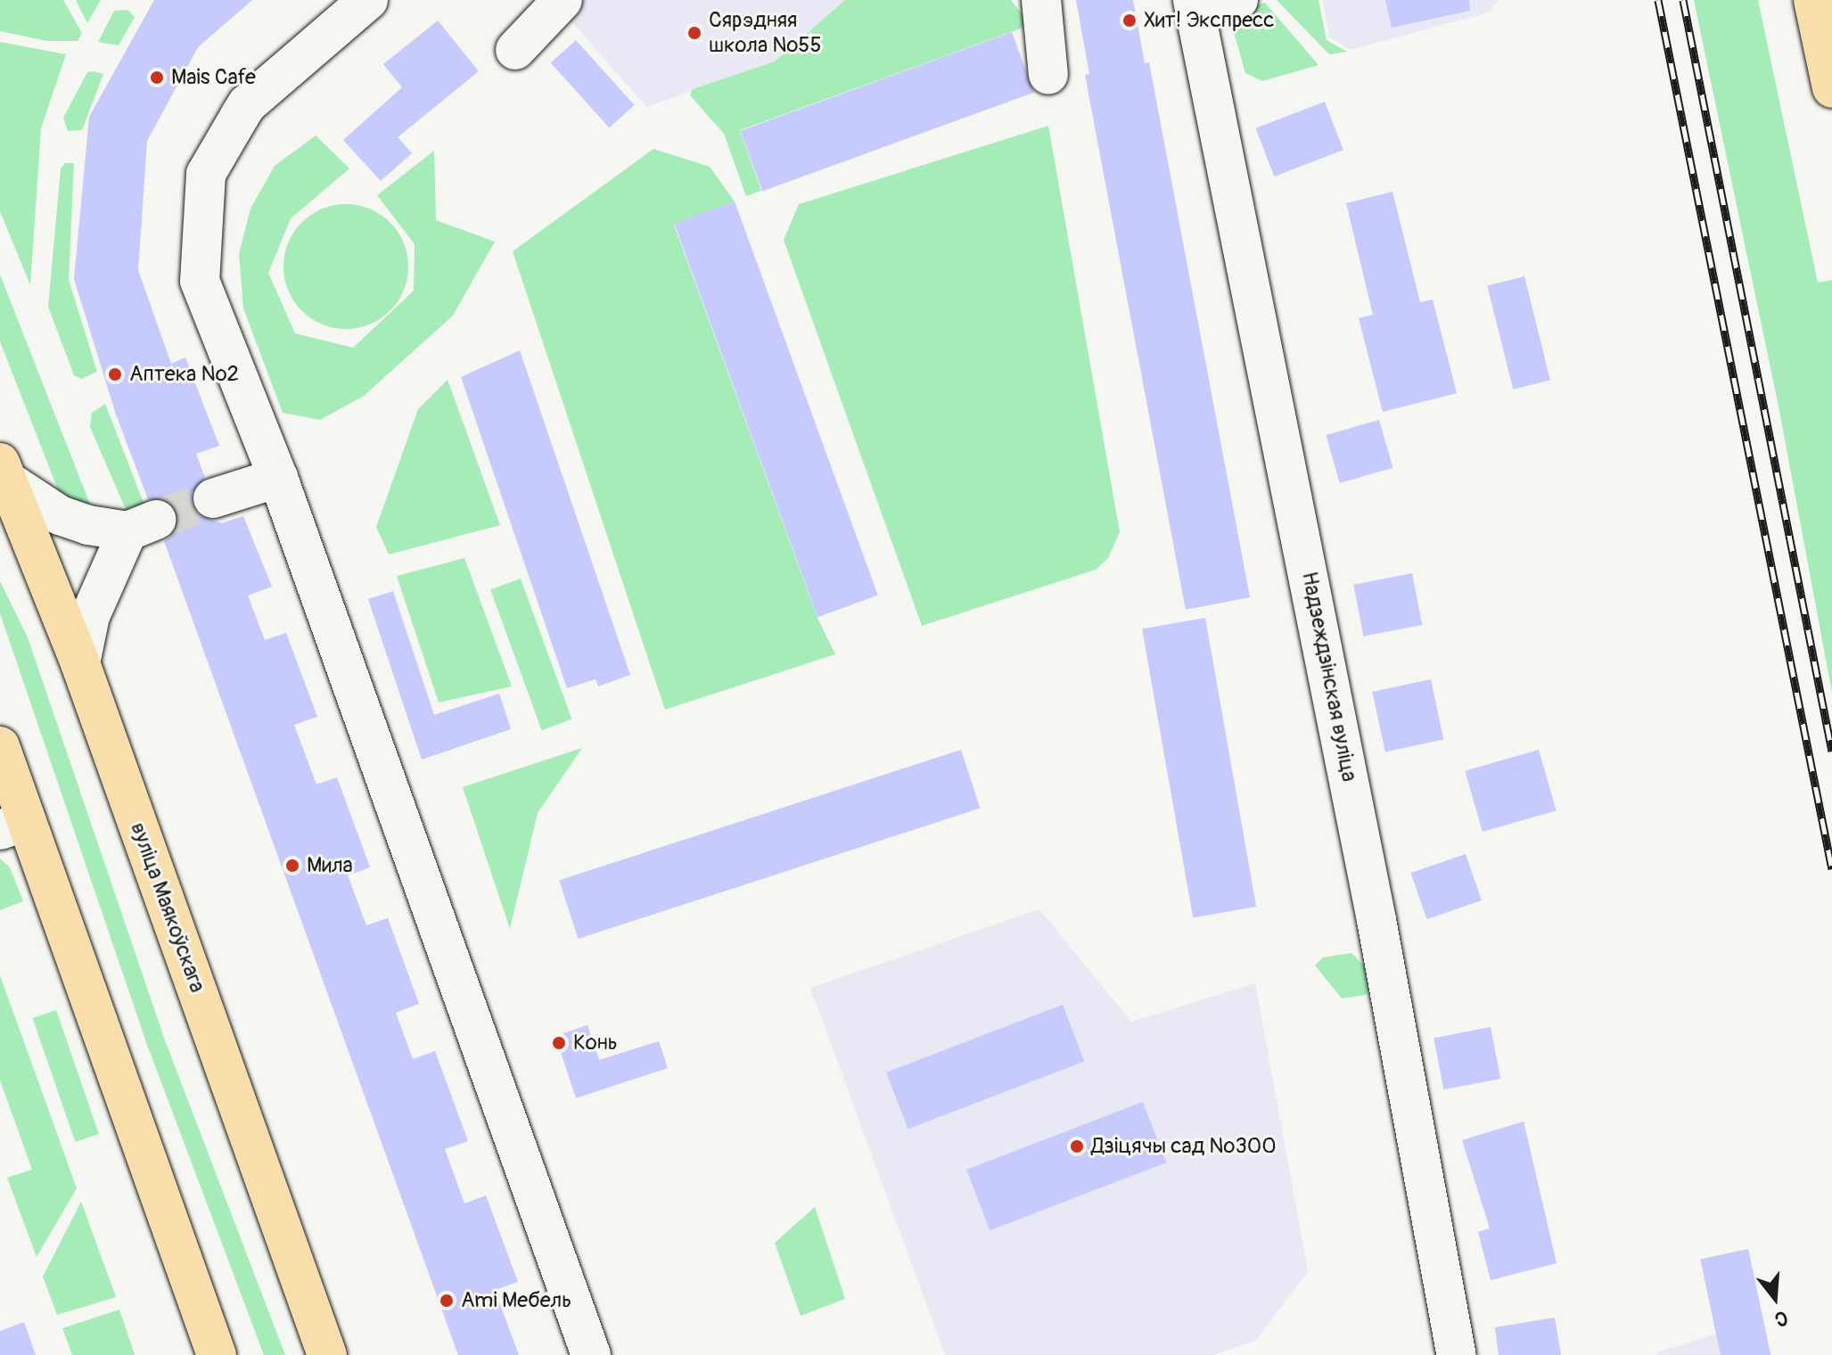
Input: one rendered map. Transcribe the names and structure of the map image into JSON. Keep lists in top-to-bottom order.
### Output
{
  "streets": {
    "main road": ["вуліца Маякоўскага"],
    "street": ["Надзеждзінская вуліца"]
  },
  "places": [
    "Хит! Экспресс",
    "Сярэдняя школа №55",
    "Mais Cafe",
    "Аптека №2",
    "Мила",
    "Конь",
    "Дзіцячы сад №300",
    "Ami Мебель"
  ],
  "north": "bottom"
}
